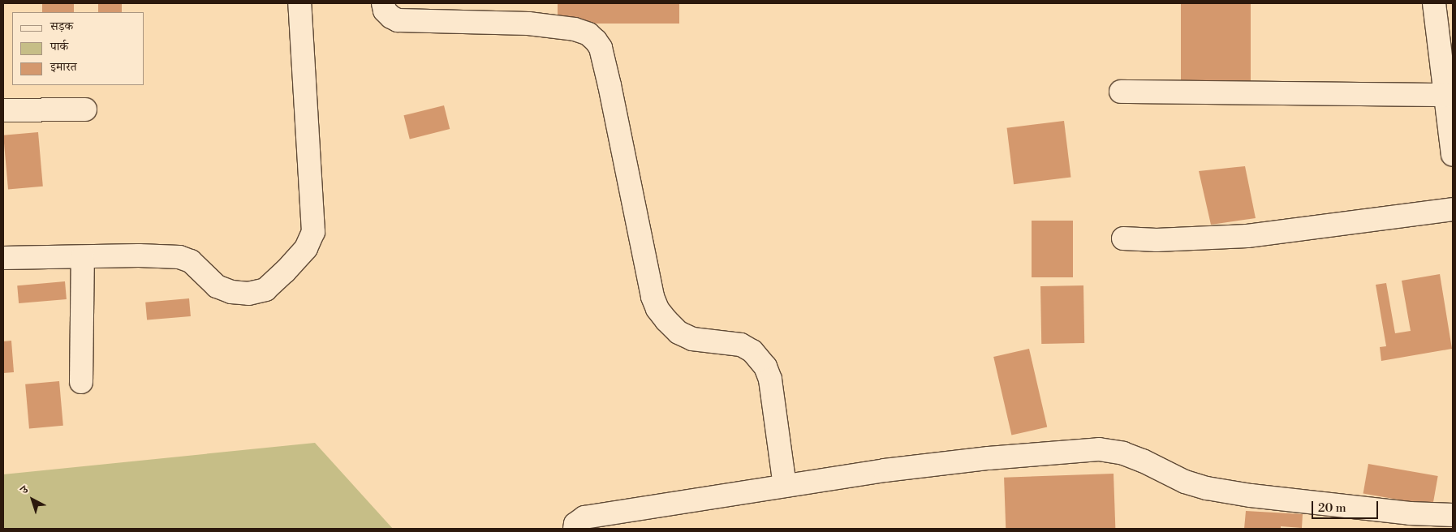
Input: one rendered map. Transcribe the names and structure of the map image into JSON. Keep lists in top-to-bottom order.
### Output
{
  "legend": ["सड़क", "पार्क", "इमारत"],
  "scale_bar": "20 m",
  "north": "top left"
}
